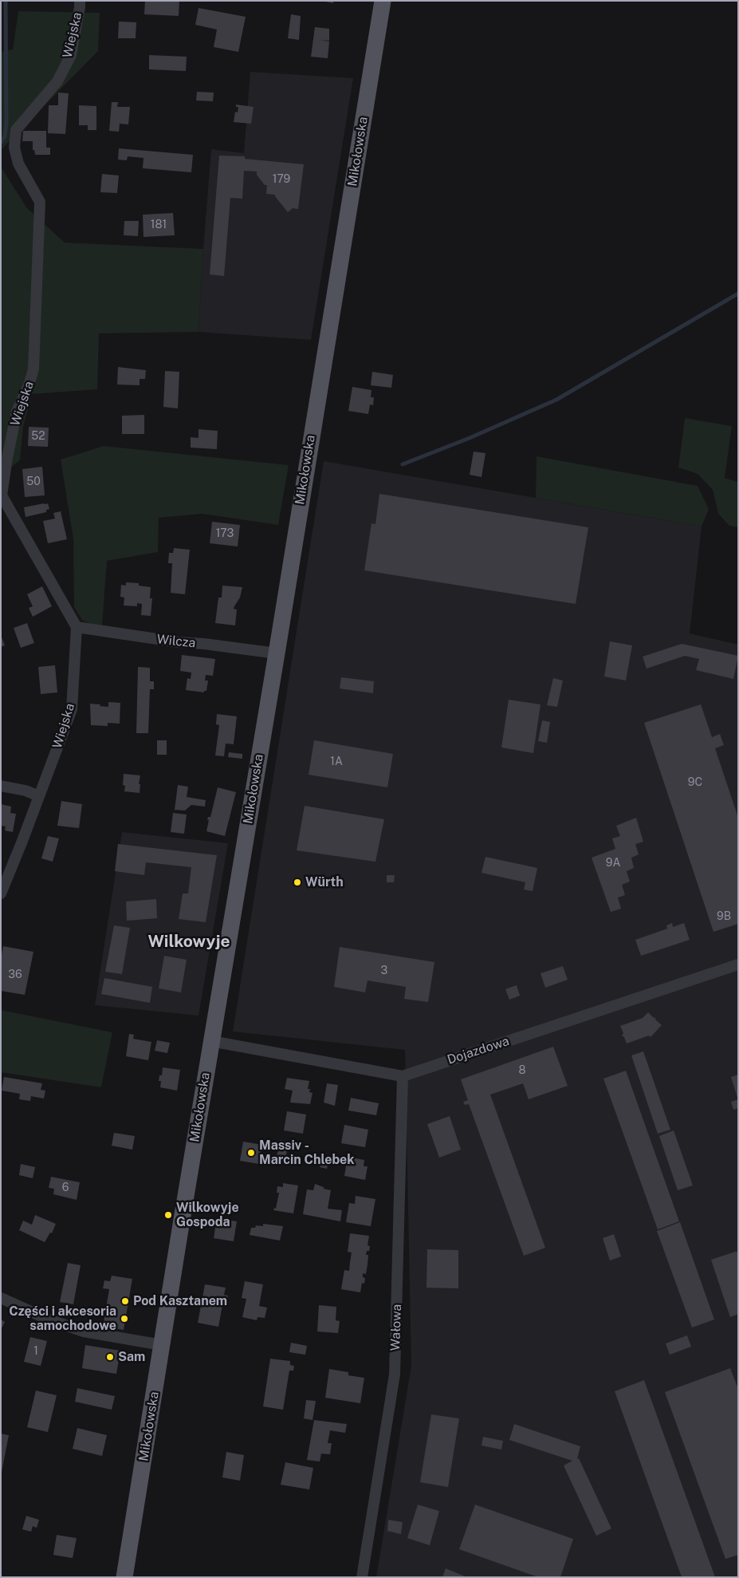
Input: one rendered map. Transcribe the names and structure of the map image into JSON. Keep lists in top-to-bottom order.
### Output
{
  "streets": {
    "main road": ["Mikołowska"],
    "street": [
      "Wiejska",
      "Wilcza",
      "Dojazdowa",
      "Wałowa"
    ]
  },
  "crossings": [
    ["Wiejska", "Wilcza"],
    ["Mikołowska", "Wilcza"],
    ["Mikołowska", "Dojazdowa"],
    ["Dojazdowa", "Wałowa"]
  ],
  "districts": ["Wilkowyje"],
  "places": [
    "Würth",
    "Massiv - Marcin Chlebek",
    "Wilkowyje Gospoda",
    "Pod Kasztanem",
    "Części i akcesoria samochodowe",
    "Sam"
  ],
  "house_numbers": [
    "179",
    "181",
    "52",
    "50",
    "173",
    "1A",
    "9C",
    "9A",
    "9B",
    "3",
    "36",
    "8",
    "6",
    "1"
  ]
}
